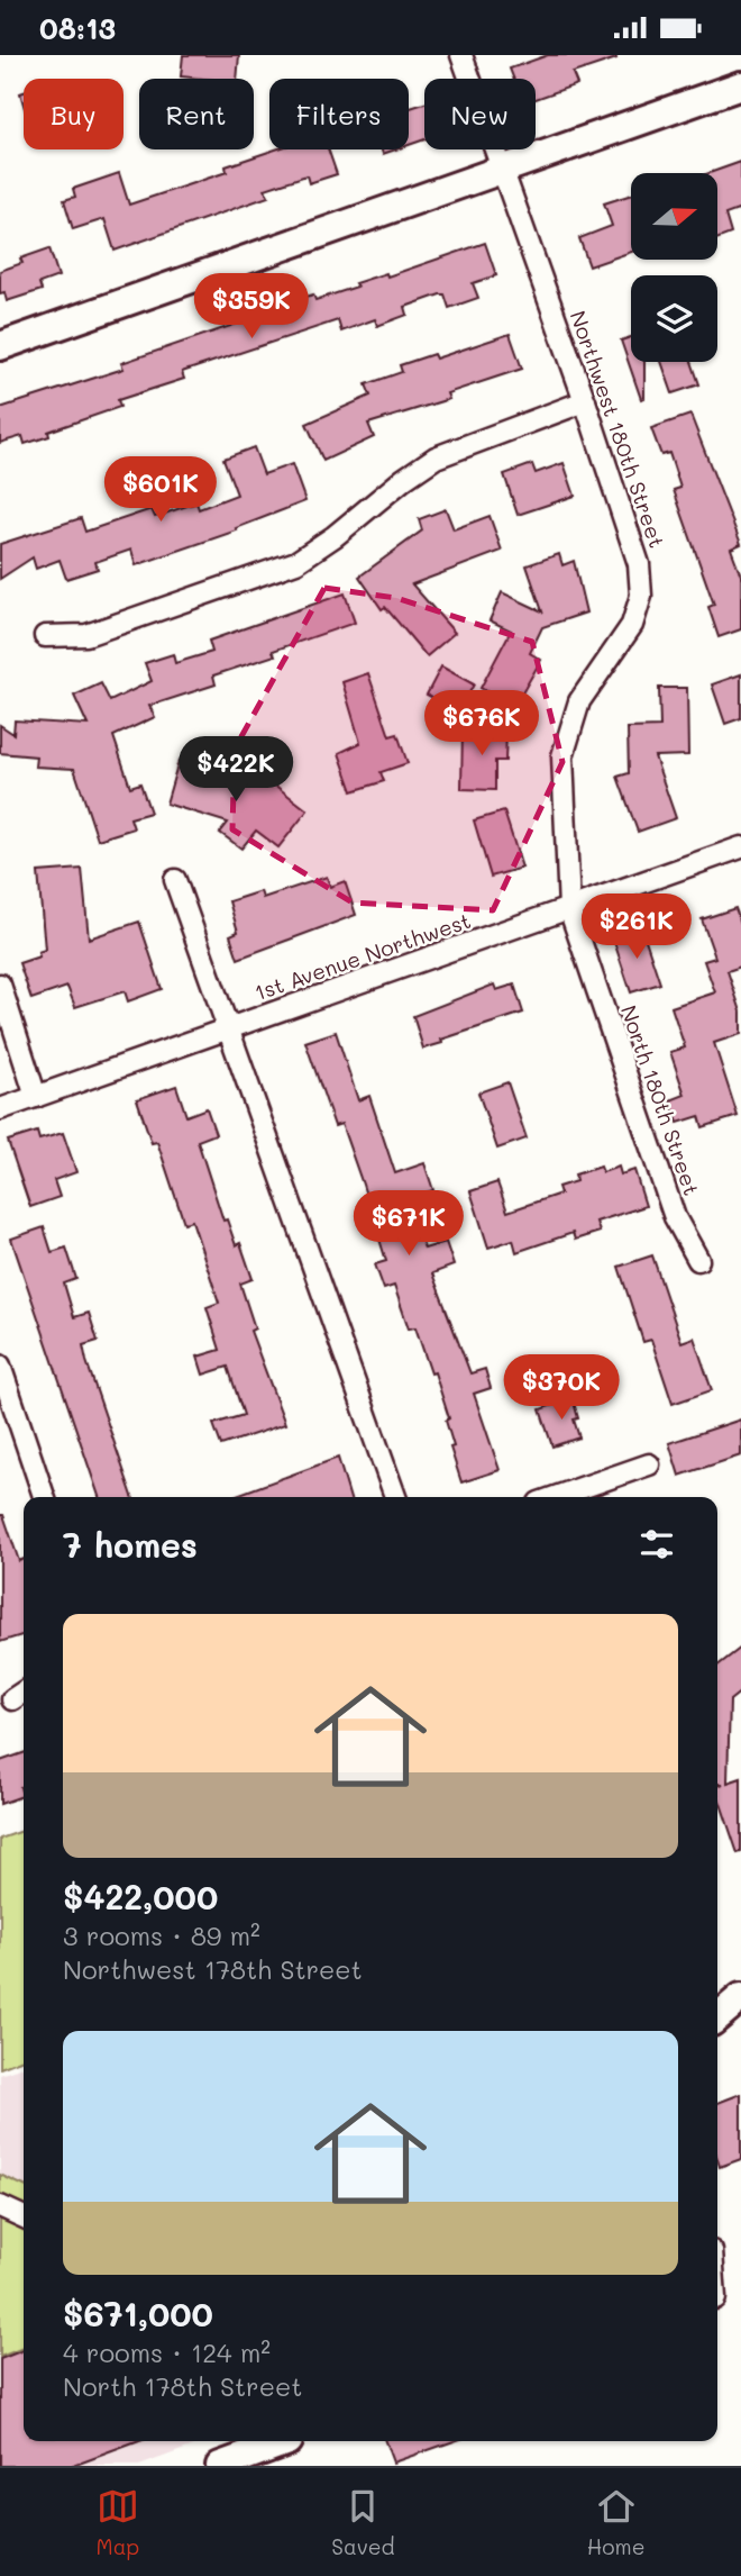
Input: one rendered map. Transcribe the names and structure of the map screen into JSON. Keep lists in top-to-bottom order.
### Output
{
  "streets": {
    "street": ["Northwest 180th Street", "1st Avenue Northwest", "North 180th Street"]
  },
  "crossings": [
    ["Northwest 180th Street", "1st Avenue Northwest"],
    ["Northwest 180th Street", "North 180th Street"],
    ["1st Avenue Northwest", "North 180th Street"]
  ],
  "north": "right",
  "page": {
    "status": "08:13",
    "chip": [
      "Buy",
      "Rent",
      "Filters",
      "New"
    ],
    "price": [
      "$359K",
      "$601K",
      "$676K",
      "$422K",
      "$261K",
      "$671K",
      "$370K"
    ],
    "heading": "7 homes",
    "list": [
      {
        "name": "$422,000",
        "note": "3 rooms · 89 m² · Northwest 178th Street"
      },
      {
        "name": "$671,000",
        "note": "4 rooms · 124 m² · North 178th Street"
      }
    ],
    "tabs": ["Map", "Saved", "Home"]
  }
}
